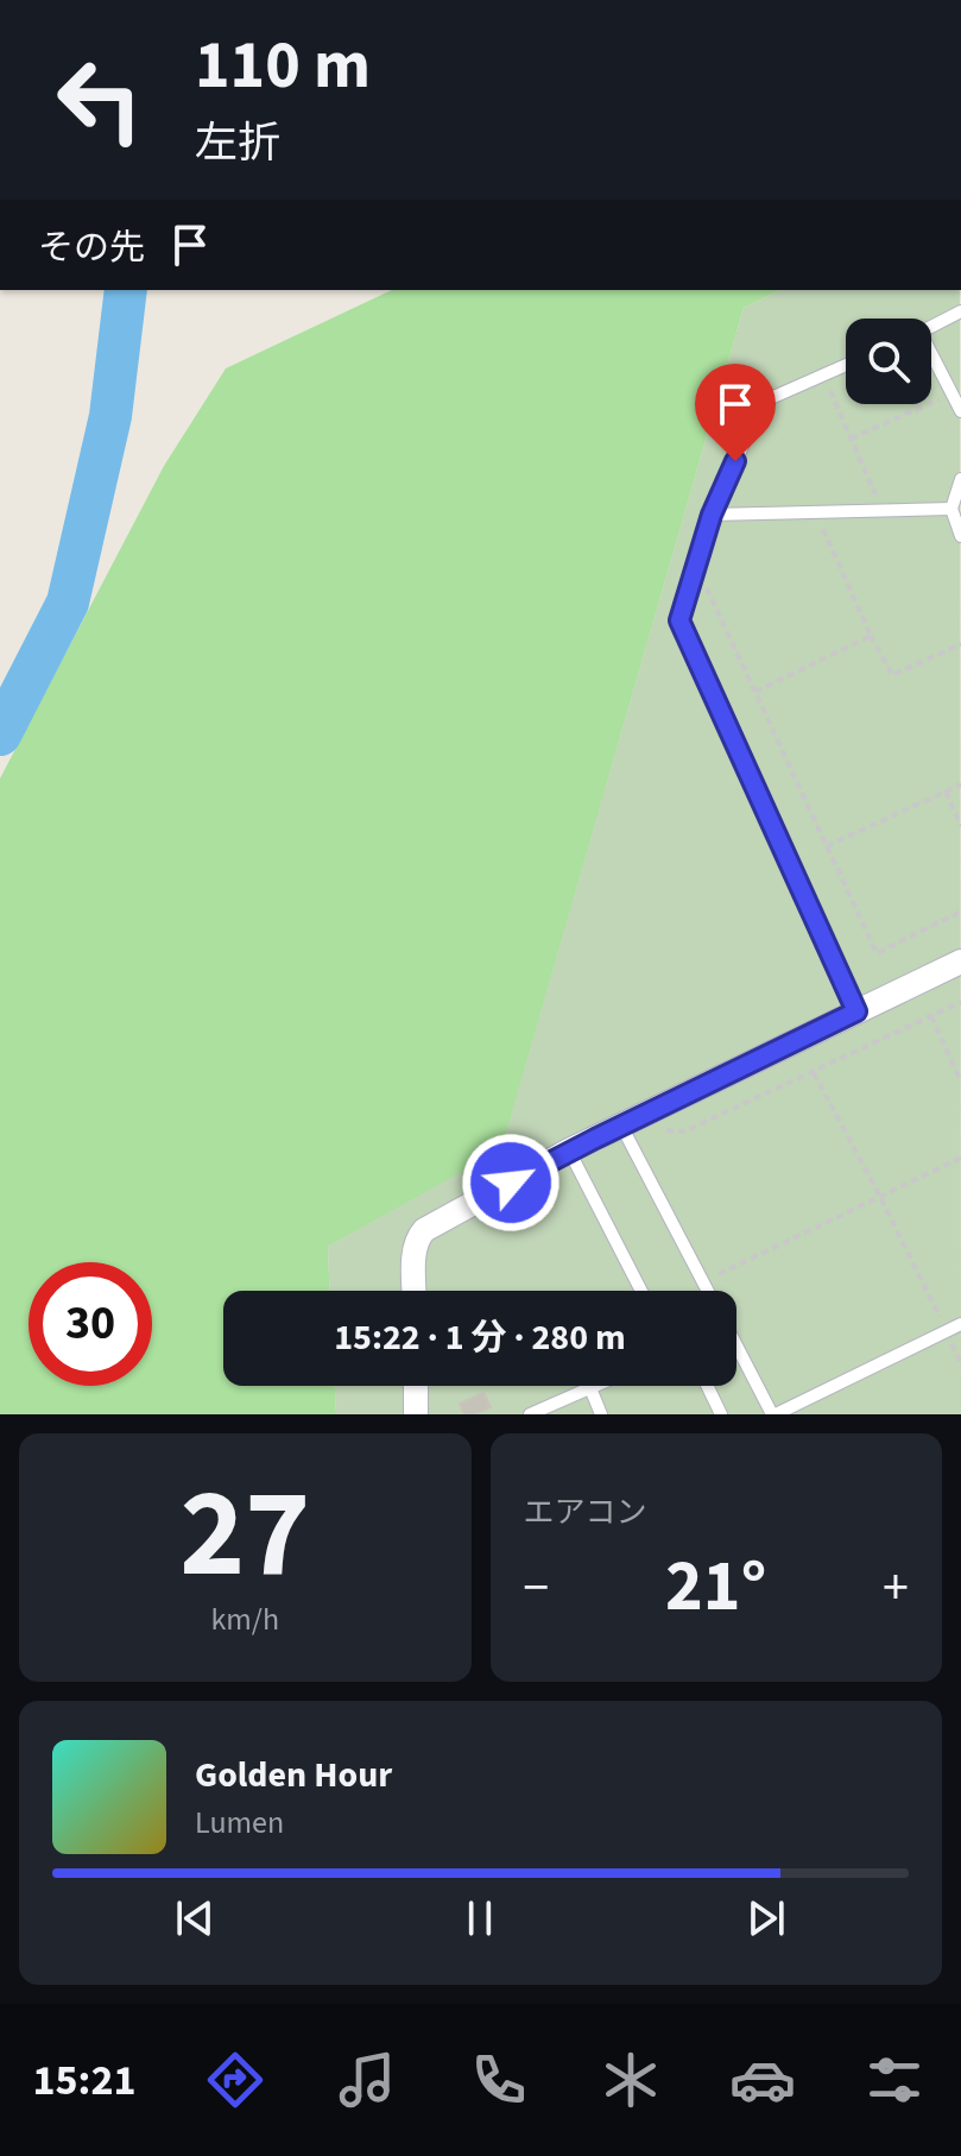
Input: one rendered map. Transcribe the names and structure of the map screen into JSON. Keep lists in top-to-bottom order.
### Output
{
  "page": {
    "turn": ["110 m", "左折"],
    "then": "その先",
    "limit": "30",
    "trip": "15:22 · 1 分 · 280 m",
    "tile": [
      ["27", "km/h"],
      "エアコン"
    ],
    "heat": ["−", "21°", "+"],
    "song": ["Golden Hour", "Lumen"],
    "tabs": "15:21"
  }
}
